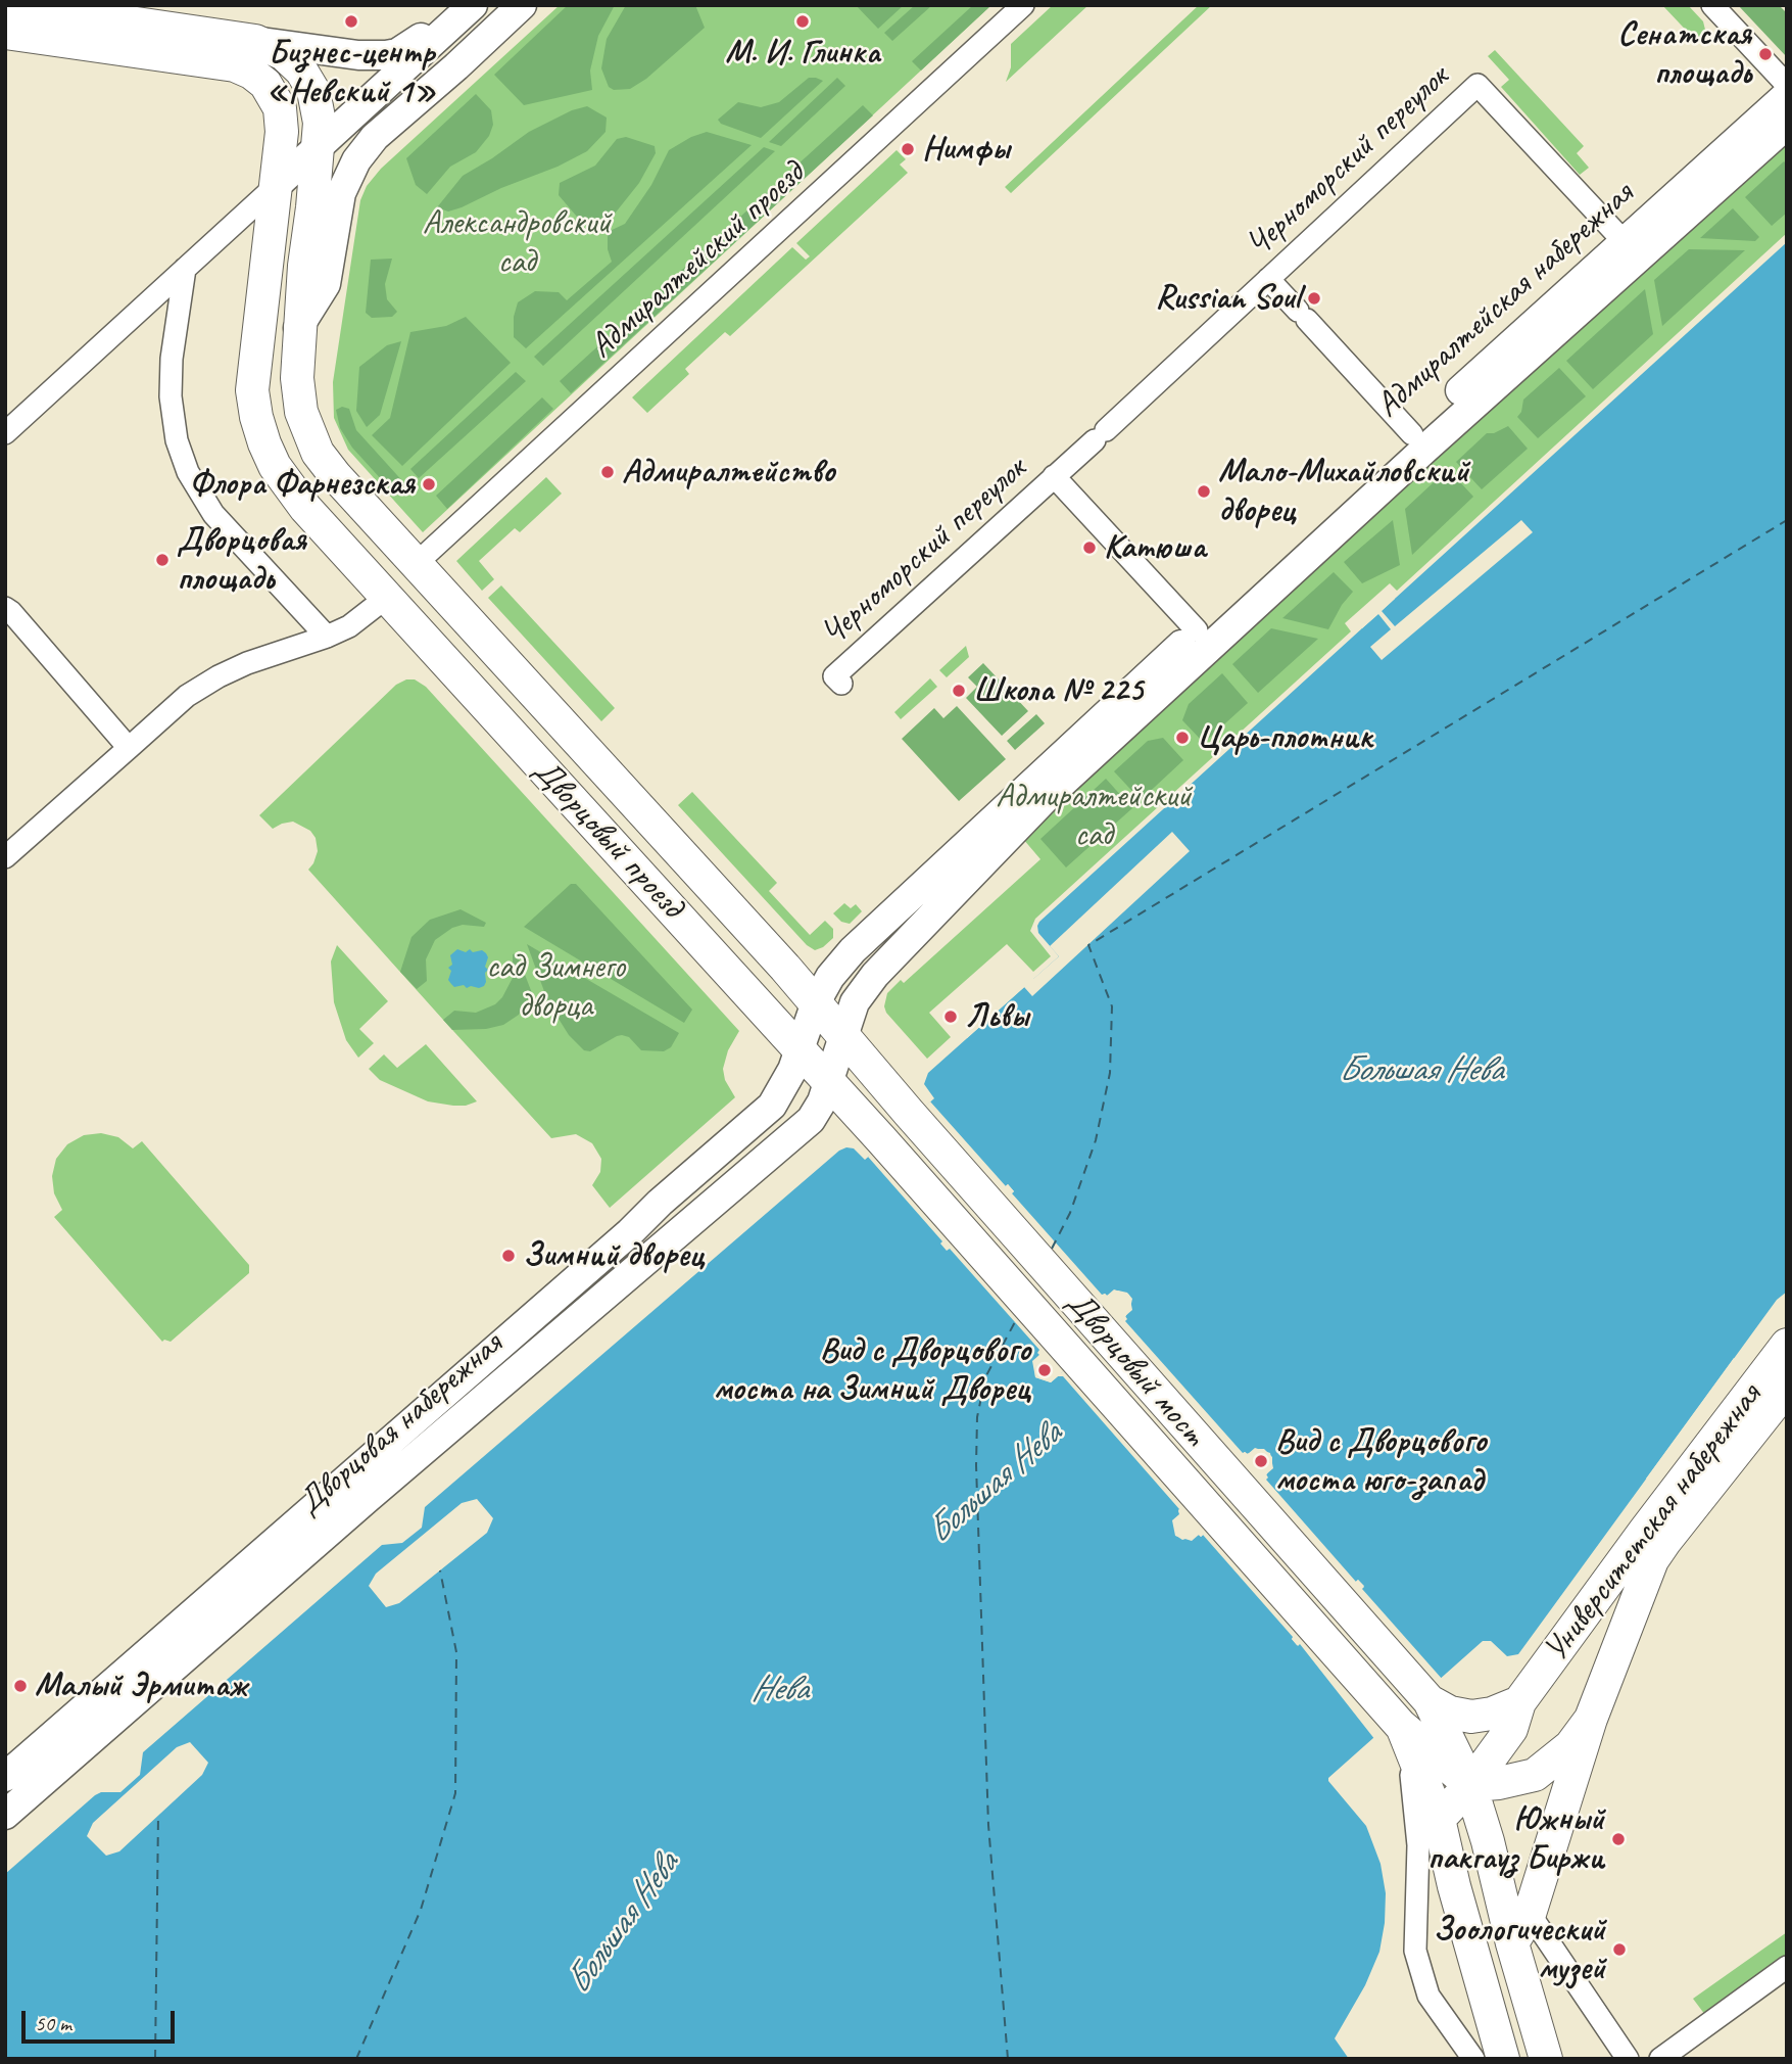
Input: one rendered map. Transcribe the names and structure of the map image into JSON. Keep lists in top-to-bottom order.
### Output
{
  "streets": {
    "main road": [
      "Адмиралтейская набережная",
      "Дворцовый проезд",
      "Дворцовый мост",
      "Дворцовая набережная",
      "Университетская набережная"
    ],
    "street": ["Черноморский переулок", "Адмиралтейский проезд"]
  },
  "crossings": [
    ["Черноморский переулок", "Адмиралтейская набережная"],
    ["Адмиралтейский проезд", "Дворцовый проезд"],
    ["Адмиралтейская набережная", "Дворцовый проезд"],
    ["Адмиралтейская набережная", "Дворцовый мост"],
    ["Адмиралтейская набережная", "Дворцовая набережная"],
    ["Дворцовый проезд", "Дворцовый мост"],
    ["Дворцовый проезд", "Дворцовая набережная"],
    ["Дворцовый мост", "Дворцовая набережная"]
  ],
  "water": ["Большая Нева", "Нева"],
  "parks": ["Александровский сад", "Адмиралтейский сад", "сад Зимнего дворца"],
  "places": [
    "Бизнес-центр «Невский 1»",
    "М. И. Глинка",
    "Сенатская площадь",
    "Нимфы",
    "Russian Soul",
    "Адмиралтейство",
    "Флора Фарнезская",
    "Мало-Михайловский дворец",
    "Катюша",
    "Дворцовая площадь",
    "Школа № 225",
    "Царь-плотник",
    "Львы",
    "Зимний дворец",
    "Вид с Дворцового моста на Зимний Дворец",
    "Вид с Дворцового моста юго-запад",
    "Малый Эрмитаж",
    "Южный пакгауз Биржи",
    "Зоологический музей"
  ],
  "scale_bar": "50 m"
}
